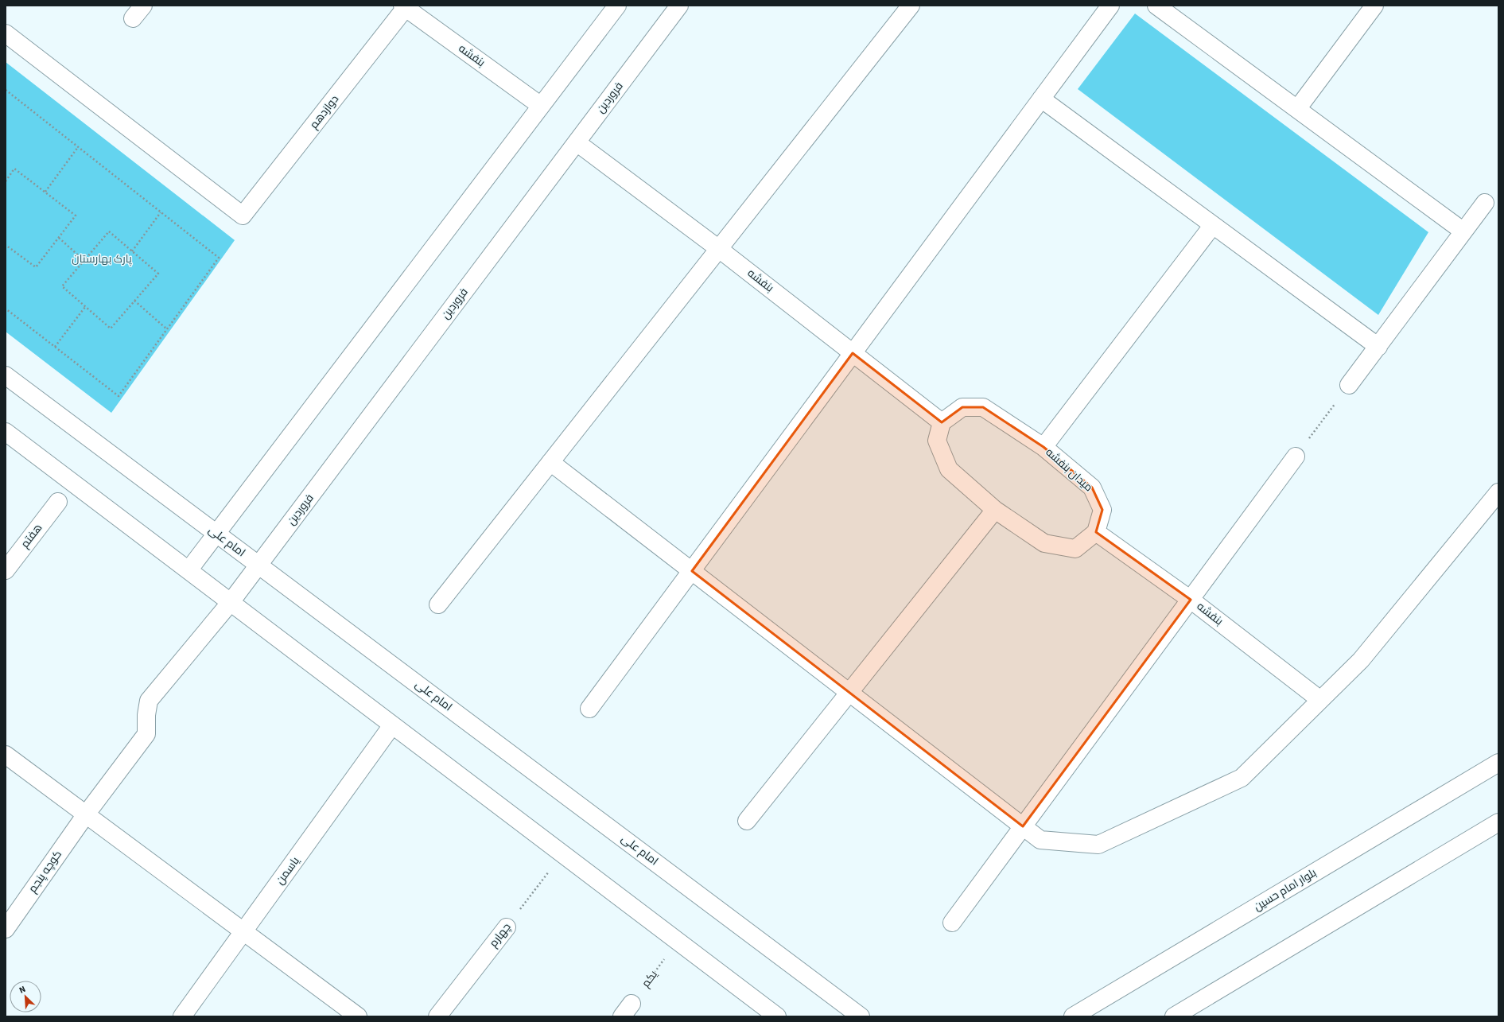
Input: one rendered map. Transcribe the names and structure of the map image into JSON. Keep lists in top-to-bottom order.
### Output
{
  "streets": {
    "street": [
      "بنفشه",
      "فروردین",
      "دوازدهم",
      "میدان بنفشه",
      "هفتم",
      "امام علی",
      "یاسمن",
      "کوچه پنجم",
      "بلوار امام حسین",
      "چهارم"
    ],
    "path": ["یکم"]
  },
  "crossings": [
    ["بنفشه", "فروردین"],
    ["بنفشه", "دوازدهم"],
    ["بنفشه", "میدان بنفشه"],
    ["فروردین", "امام علی"],
    ["فروردین", "کوچه پنجم"]
  ],
  "parks": ["پارک بهارستان"],
  "north": "top left"
}
